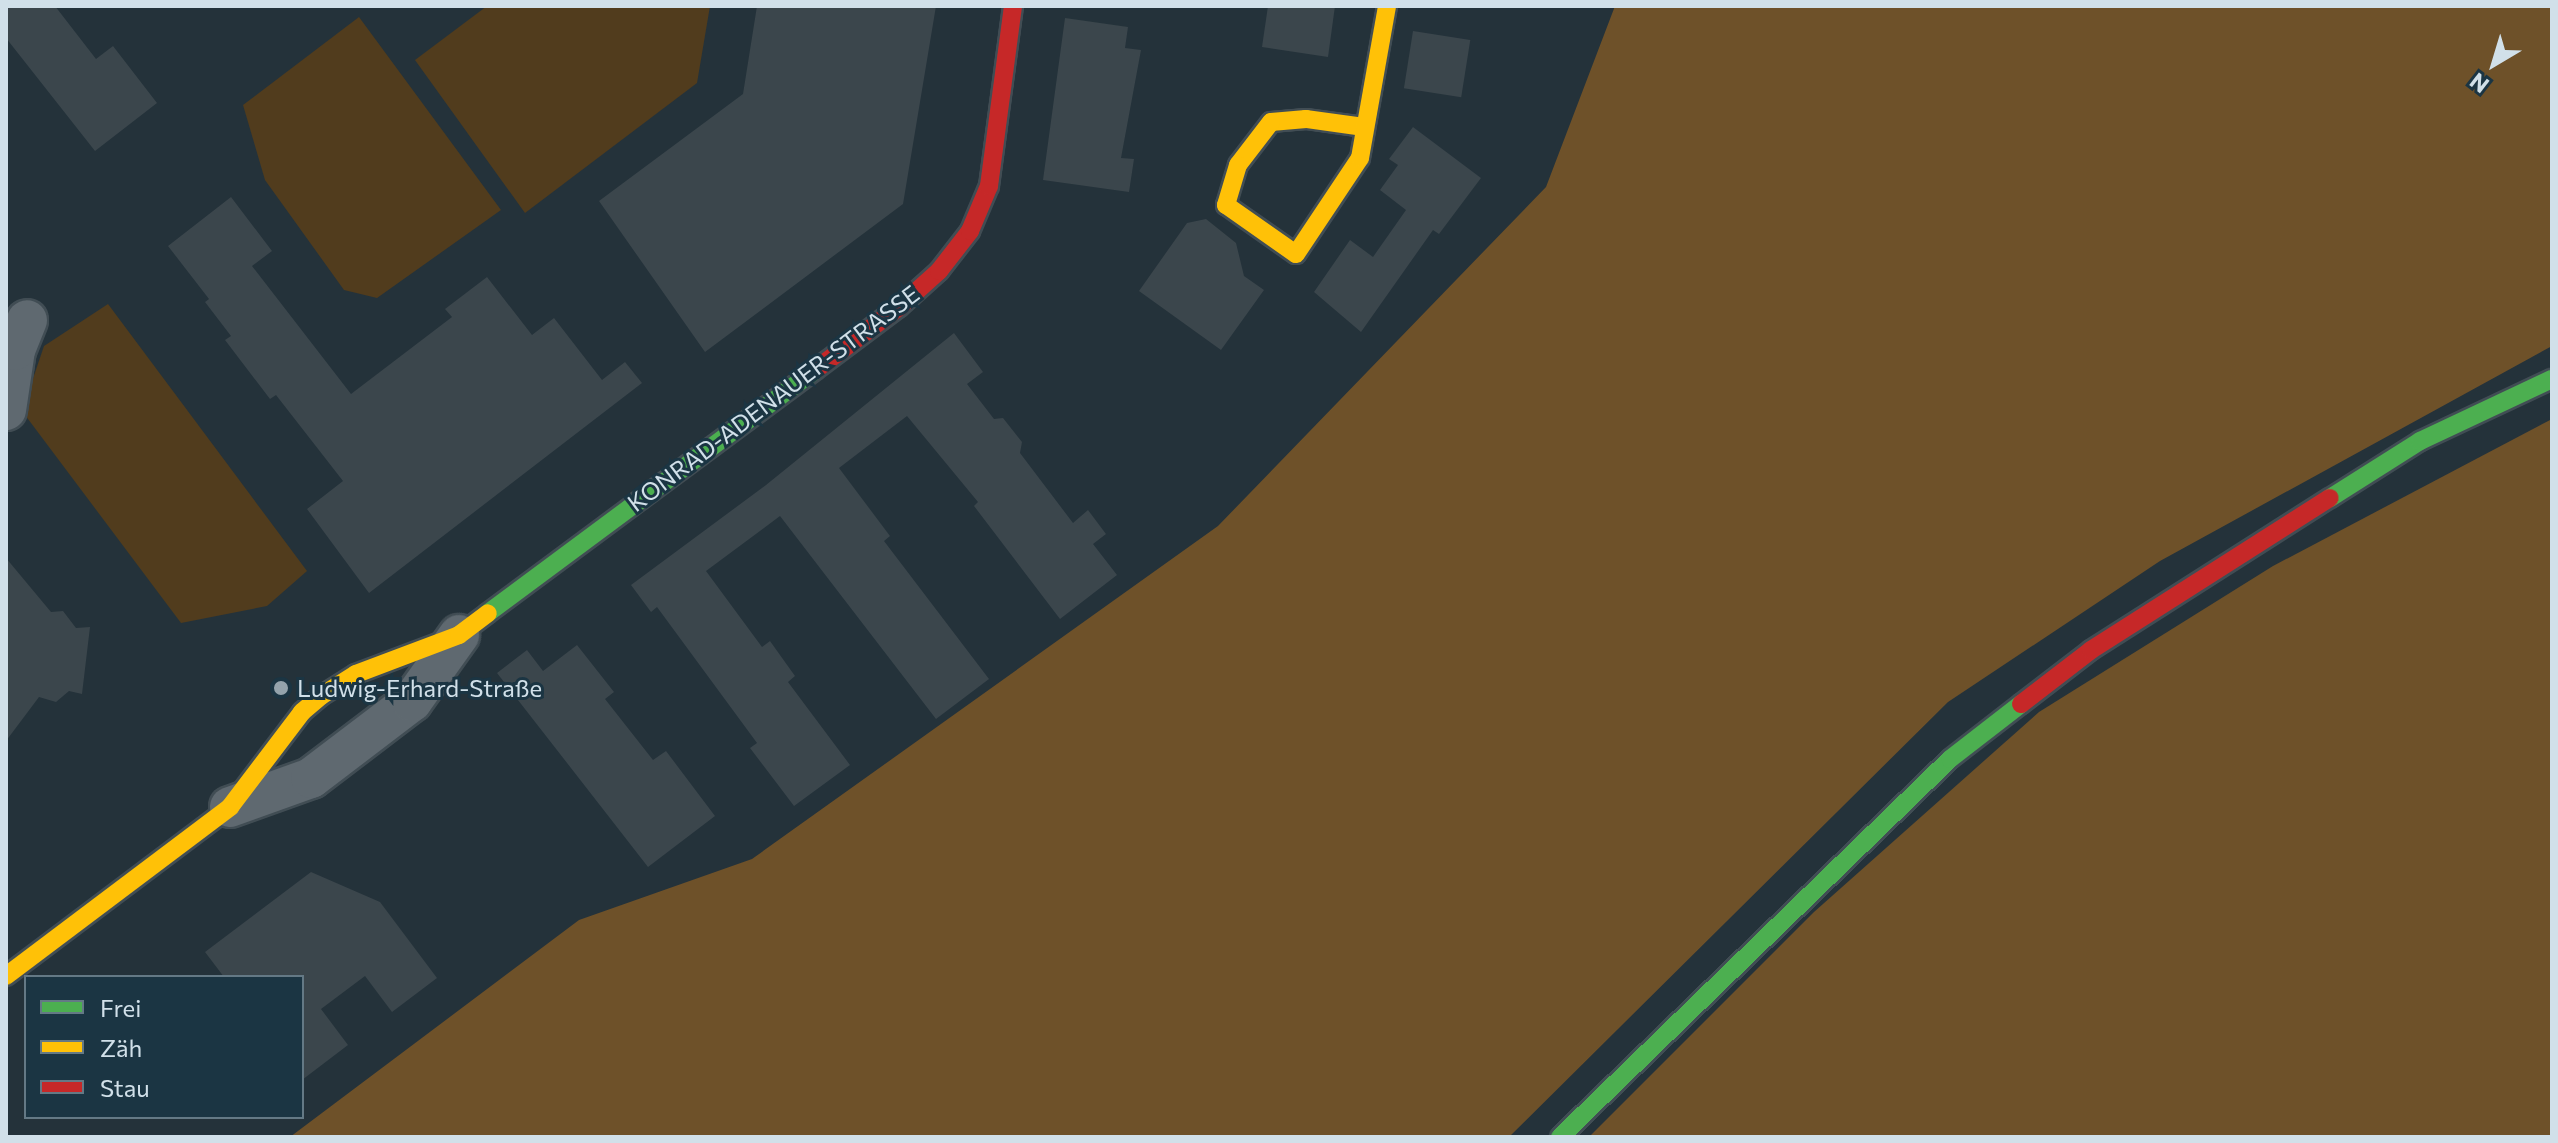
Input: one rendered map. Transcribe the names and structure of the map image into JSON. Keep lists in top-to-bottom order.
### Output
{
  "streets": {
    "street": ["KONRAD-ADENAUER-STRASSE"]
  },
  "places": ["Ludwig-Erhard-Straße"],
  "legend": ["Frei", "Zäh", "Stau"],
  "north": "bottom left"
}
